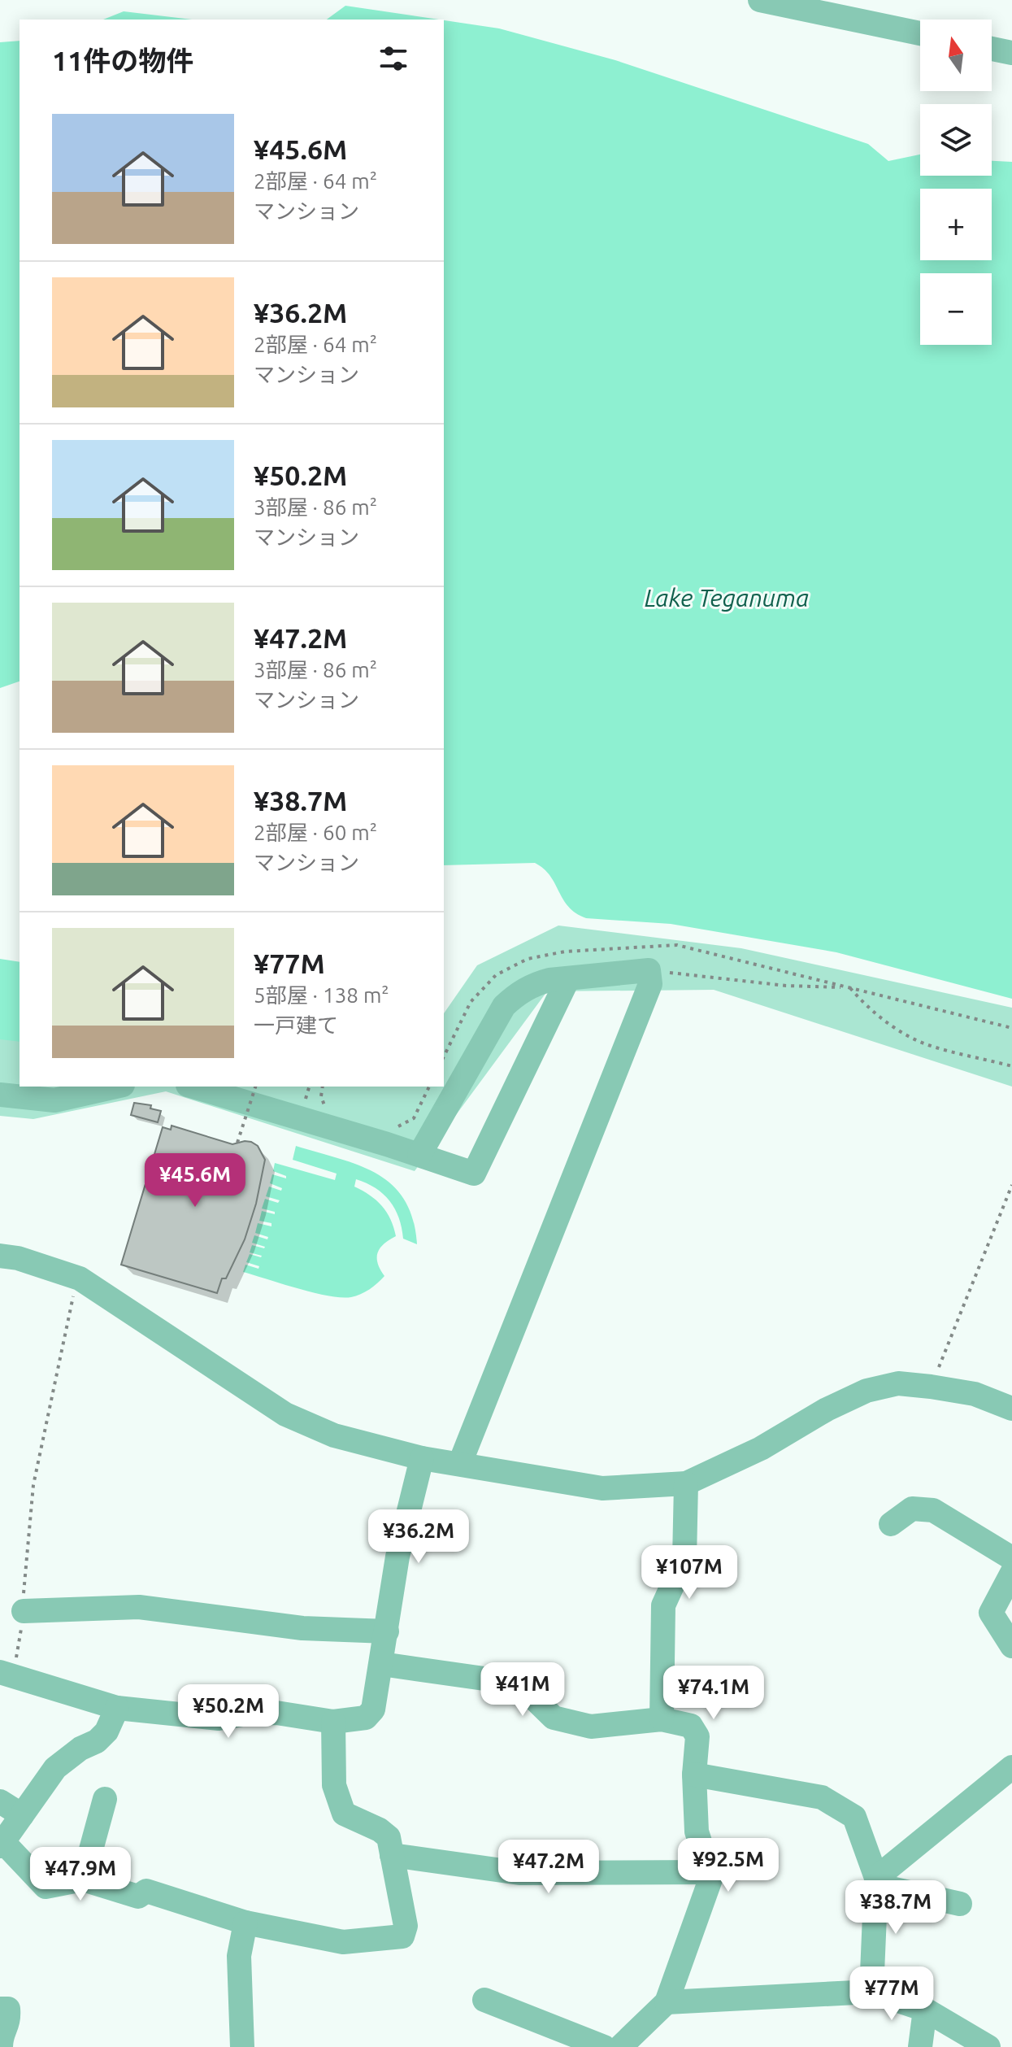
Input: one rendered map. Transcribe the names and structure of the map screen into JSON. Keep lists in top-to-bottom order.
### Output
{
  "water": ["Lake Teganuma"],
  "north": "top",
  "page": {
    "map_buttons": ["+", "−"],
    "heading": "11件の物件",
    "list": [
      {
        "name": "¥45.6M",
        "note": "2部屋 · 64 m² · マンション"
      },
      {
        "name": "¥36.2M",
        "note": "2部屋 · 64 m² · マンション"
      },
      {
        "name": "¥50.2M",
        "note": "3部屋 · 86 m² · マンション"
      },
      {
        "name": "¥47.2M",
        "note": "3部屋 · 86 m² · マンション"
      },
      {
        "name": "¥38.7M",
        "note": "2部屋 · 60 m² · マンション"
      },
      {
        "name": "¥77M",
        "note": "5部屋 · 138 m² · 一戸建て"
      }
    ],
    "price": [
      "¥45.6M",
      "¥36.2M",
      "¥107M",
      "¥41M",
      "¥74.1M",
      "¥50.2M",
      "¥92.5M",
      "¥47.2M",
      "¥47.9M",
      "¥38.7M",
      "¥77M"
    ]
  }
}
